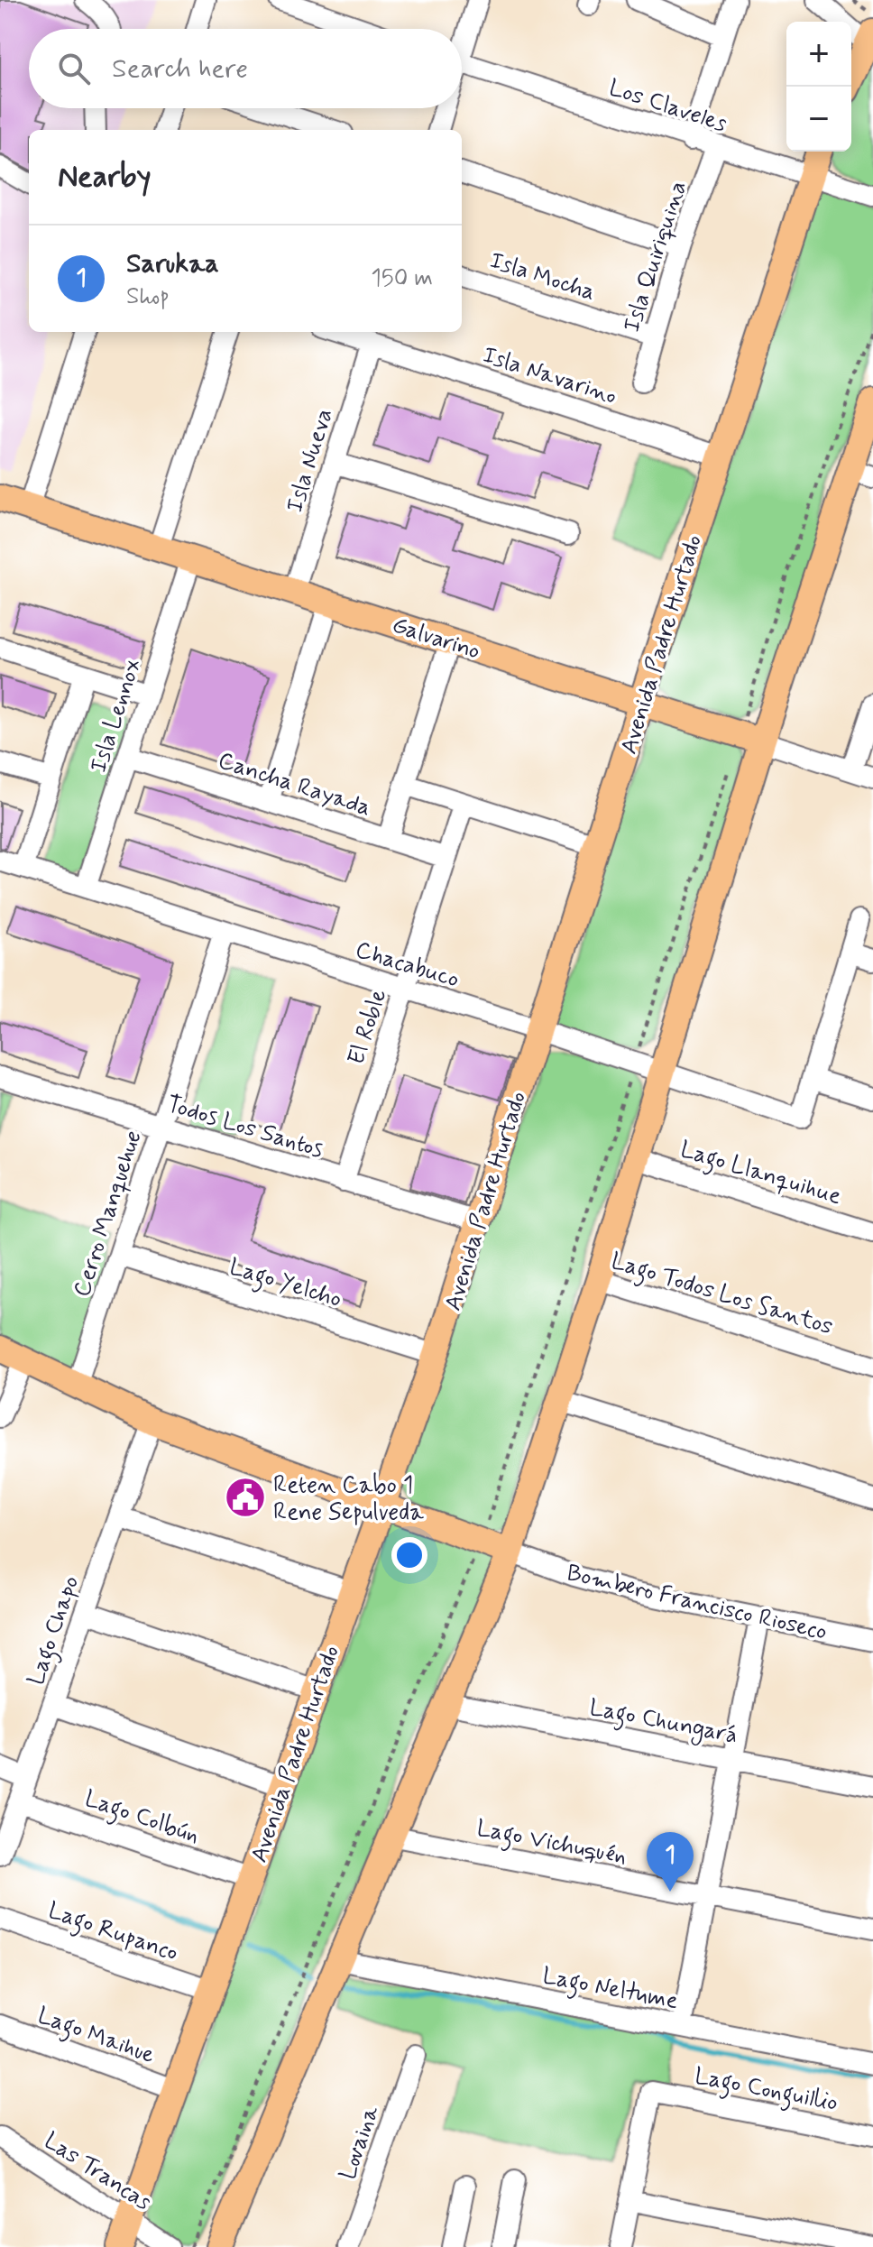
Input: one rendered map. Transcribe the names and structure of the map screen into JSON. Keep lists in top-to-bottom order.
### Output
{
  "streets": {
    "main road": ["Galvarino", "Avenida Padre Hurtado", "Bombero Francisco Rioseco"],
    "street": [
      "Los Claveles",
      "Isla Quiriquina",
      "Isla Mocha",
      "Isla Navarino",
      "Isla Nueva",
      "Isla Lennox",
      "Cancha Rayada",
      "Chacabuco",
      "El Roble",
      "Todos Los Santos",
      "Lago Llanquihue",
      "Cerro Manquehue",
      "Lago Yelcho",
      "Lago Todos Los Santos",
      "Lago Chapo",
      "Lago Chungará",
      "Lago Colbún",
      "Lago Vichuquén",
      "Lago Rupanco",
      "Lago Neltume",
      "Lago Maihue",
      "Lago Conguillio",
      "Lovaina",
      "Las Trancas"
    ]
  },
  "crossings": [
    ["Los Claveles", "Isla Quiriquina"],
    ["Los Claveles", "Avenida Padre Hurtado"],
    ["Isla Quiriquina", "Isla Mocha"],
    ["Isla Navarino", "Isla Nueva"],
    ["Isla Navarino", "Avenida Padre Hurtado"],
    ["Isla Nueva", "Galvarino"],
    ["Galvarino", "Avenida Padre Hurtado"],
    ["Galvarino", "Isla Lennox"],
    ["Avenida Padre Hurtado", "Cancha Rayada"],
    ["Avenida Padre Hurtado", "Chacabuco"],
    ["Avenida Padre Hurtado", "Todos Los Santos"],
    ["Avenida Padre Hurtado", "Lago Yelcho"],
    ["Avenida Padre Hurtado", "Bombero Francisco Rioseco"],
    ["Avenida Padre Hurtado", "Lago Colbún"],
    ["Avenida Padre Hurtado", "Lago Rupanco"],
    ["Avenida Padre Hurtado", "Lago Maihue"],
    ["Avenida Padre Hurtado", "Las Trancas"],
    ["Isla Lennox", "Cancha Rayada"],
    ["Isla Lennox", "Chacabuco"],
    ["Cancha Rayada", "El Roble"],
    ["Chacabuco", "El Roble"],
    ["Chacabuco", "Cerro Manquehue"],
    ["El Roble", "Todos Los Santos"],
    ["Todos Los Santos", "Cerro Manquehue"],
    ["Cerro Manquehue", "Lago Yelcho"],
    ["Cerro Manquehue", "Bombero Francisco Rioseco"],
    ["Bombero Francisco Rioseco", "Lago Chapo"],
    ["Lago Chapo", "Lago Colbún"]
  ],
  "places": {
    "public building": ["Reten Cabo 1 Rene Sepulveda"]
  },
  "page": {
    "map_buttons": ["+", "−"],
    "search": "Search here",
    "heading": "Nearby",
    "list": [
      {
        "mark": "1",
        "name": "Sarukaa",
        "note": "Shop",
        "value": "150 m"
      }
    ],
    "pins": "1"
  }
}
